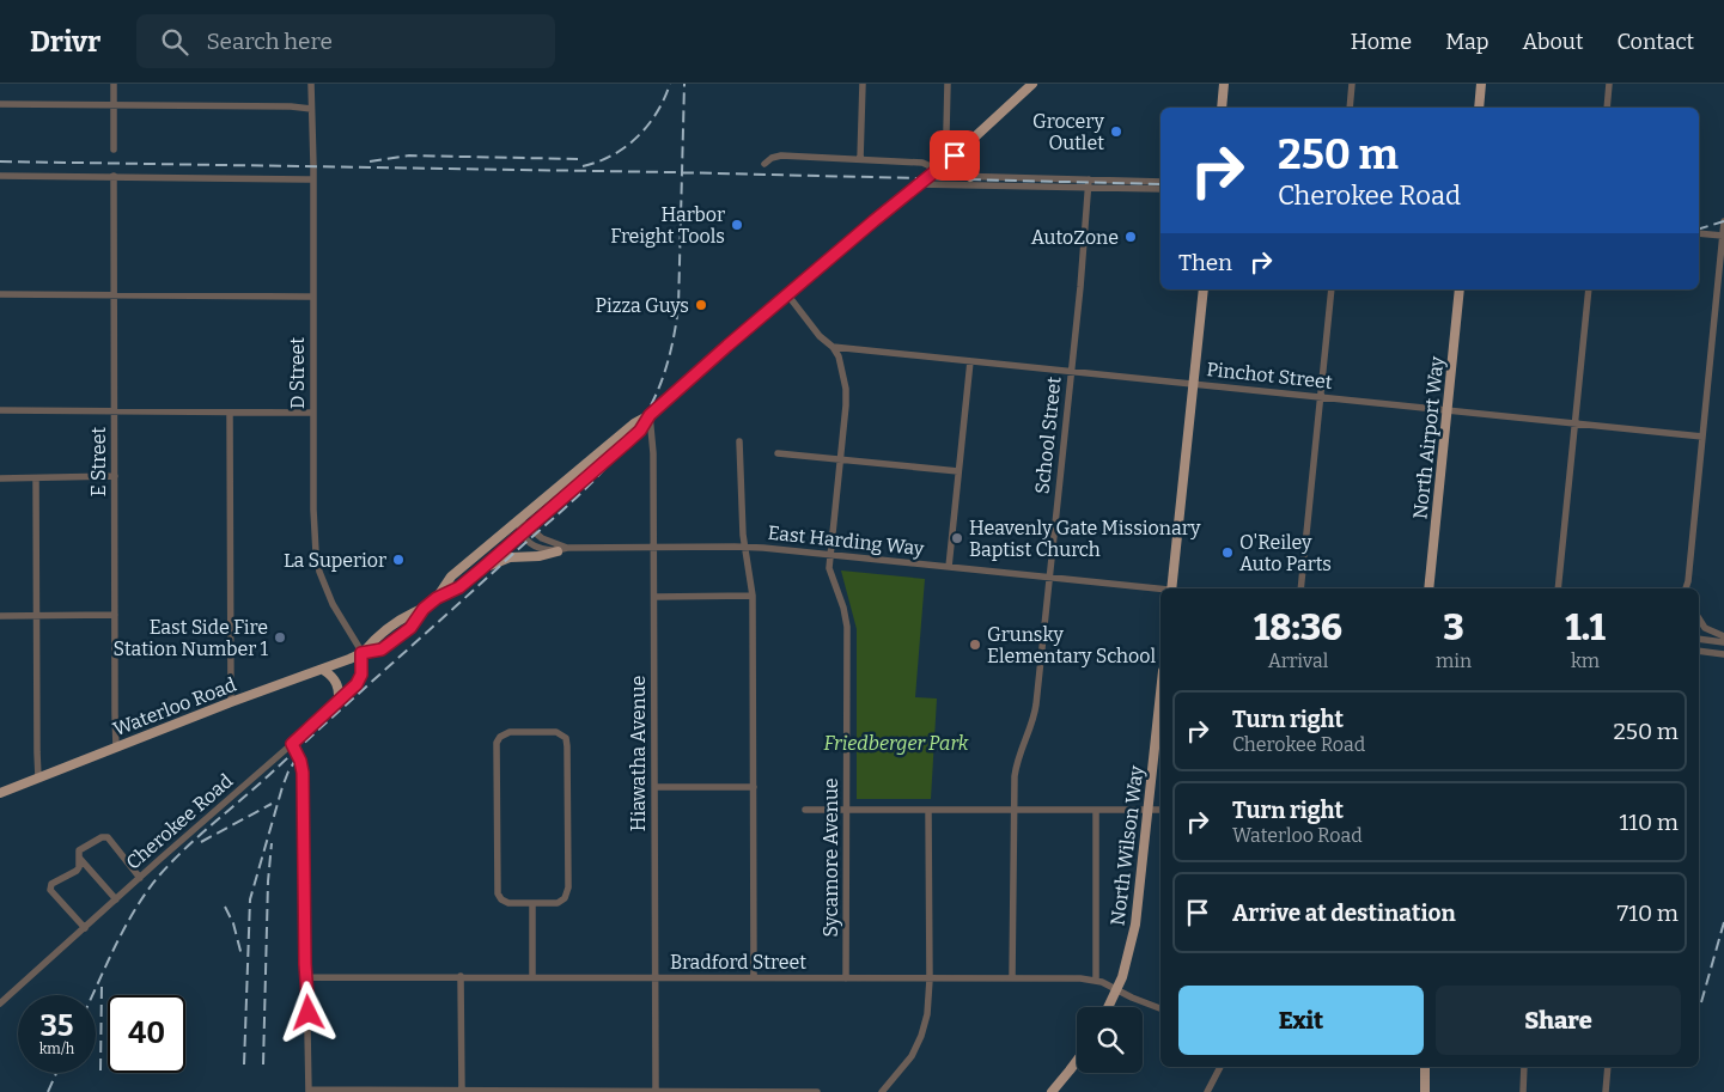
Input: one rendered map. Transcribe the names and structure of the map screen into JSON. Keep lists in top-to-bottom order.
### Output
{
  "streets": {
    "main road": ["North Airport Way", "Waterloo Road", "North Wilson Way"],
    "street": [
      "D Street",
      "Pinchot Street",
      "School Street",
      "E Street",
      "East Harding Way",
      "Hiawatha Avenue",
      "Cherokee Road",
      "Sycamore Avenue",
      "Bradford Street"
    ]
  },
  "crossings": [
    ["D Street", "Waterloo Road"],
    ["D Street", "Cherokee Road"],
    ["Pinchot Street", "School Street"],
    ["Pinchot Street", "North Airport Way"],
    ["Pinchot Street", "Sycamore Avenue"],
    ["School Street", "East Harding Way"],
    ["School Street", "Bradford Street"],
    ["E Street", "Waterloo Road"],
    ["East Harding Way", "Waterloo Road"],
    ["East Harding Way", "Hiawatha Avenue"],
    ["East Harding Way", "Sycamore Avenue"],
    ["Waterloo Road", "Hiawatha Avenue"],
    ["Waterloo Road", "Cherokee Road"],
    ["Waterloo Road", "Sycamore Avenue"],
    ["Hiawatha Avenue", "Bradford Street"],
    ["North Wilson Way", "Bradford Street"],
    ["Sycamore Avenue", "Bradford Street"]
  ],
  "parks": ["Friedberger Park"],
  "places": [
    "Grocery Outlet",
    "Harbor Freight Tools",
    "AutoZone",
    "Pizza Guys",
    "Heavenly Gate Missionary Baptist Church",
    "O'Reiley Auto Parts",
    "La Superior",
    "East Side Fire Station Number 1",
    "Grunsky Elementary School"
  ],
  "page": {
    "header": "Drivr",
    "search": "Search here",
    "nav": [
      "Home",
      "Map",
      "About",
      "Contact"
    ],
    "turn": ["250 m", "Cherokee Road"],
    "then": "Then",
    "eta": [
      "18:36",
      "Arrival",
      "3",
      "min",
      "1.1",
      "km"
    ],
    "list": [
      {
        "name": "Turn right",
        "note": "Cherokee Road",
        "value": "250 m"
      },
      {
        "name": "Turn right",
        "note": "Waterloo Road",
        "value": "110 m"
      },
      {
        "name": "Arrive at destination",
        "value": "710 m"
      }
    ],
    "buttons": ["Exit", "Share"],
    "speed": "35 km/h",
    "limit": "40"
  }
}
